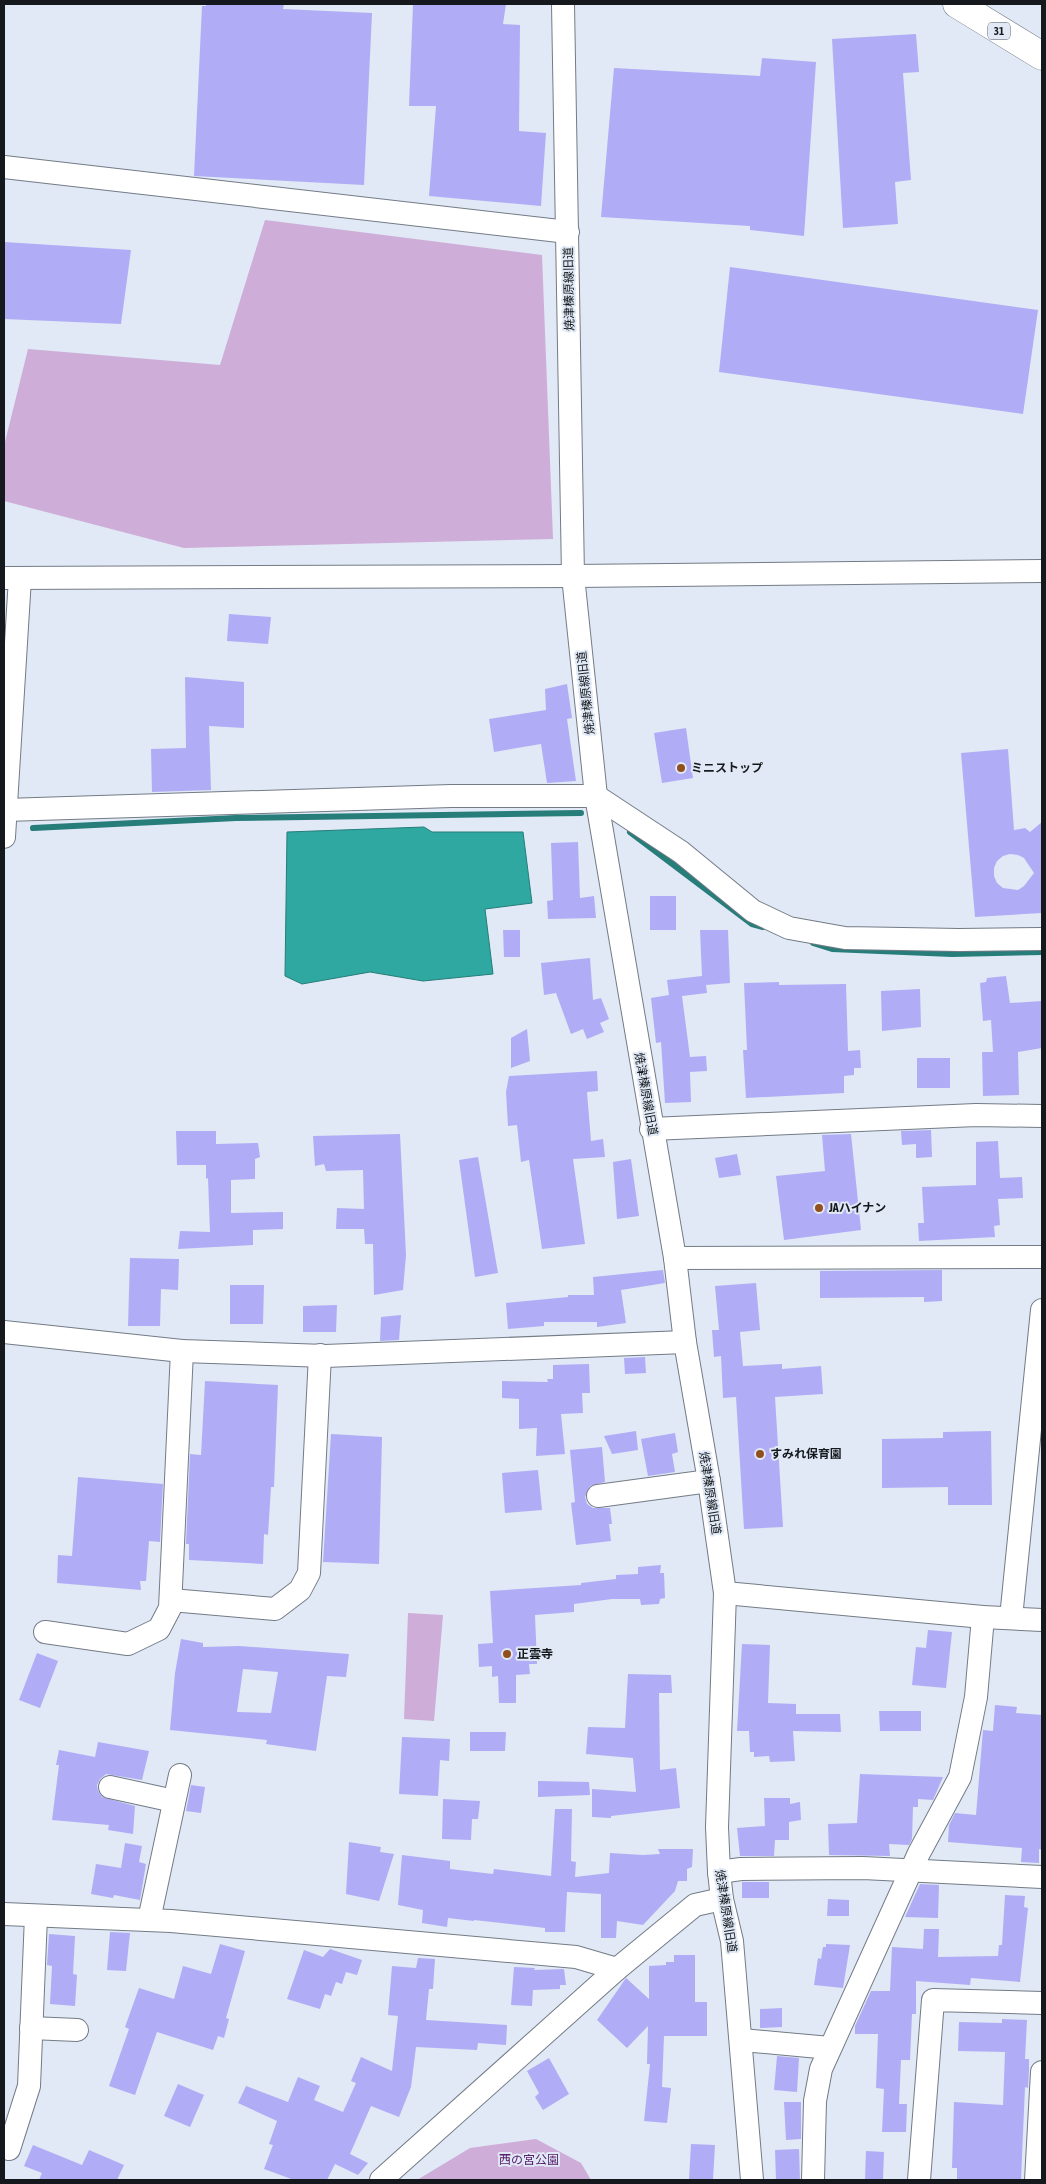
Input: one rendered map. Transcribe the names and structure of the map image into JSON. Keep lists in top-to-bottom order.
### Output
{
  "streets": {
    "main road": ["31"],
    "street": ["焼津榛原線旧道"]
  },
  "parks": ["西の宮公園"],
  "places": [
    "ミニストップ",
    "JAハイナン",
    "すみれ保育園",
    "正雲寺"
  ]
}
